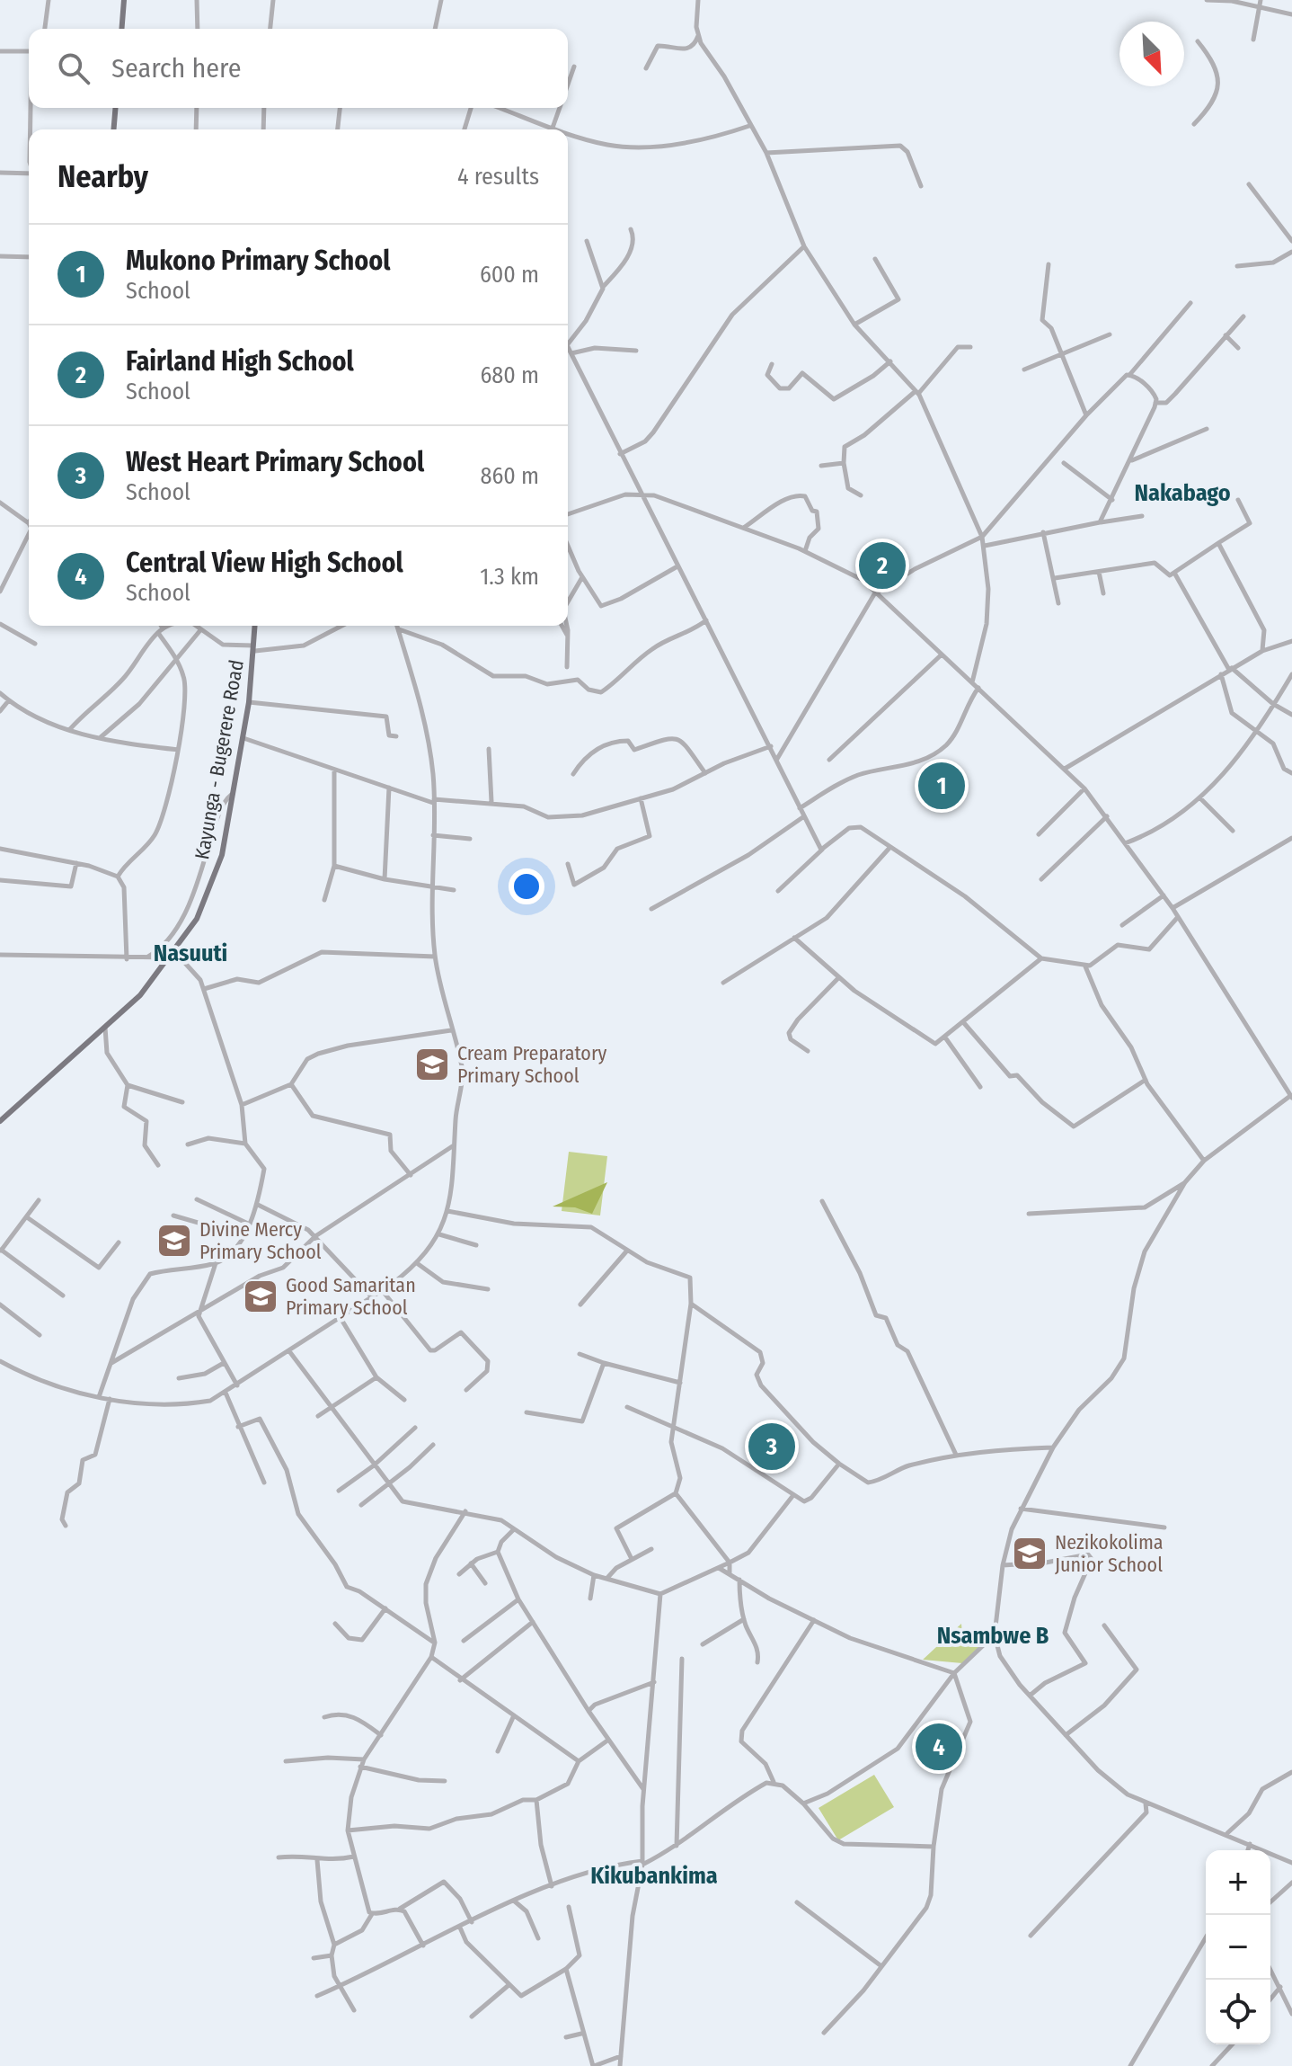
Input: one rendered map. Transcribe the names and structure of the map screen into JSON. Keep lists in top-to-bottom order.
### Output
{
  "streets": {
    "main road": ["Kayunga - Bugerere Road"]
  },
  "districts": [
    "Nakabago",
    "Nasuuti",
    "Nsambwe B",
    "Kikubankima"
  ],
  "places": {
    "school or university": [
      "Cream Preparatory Primary School",
      "Divine Mercy Primary School",
      "Good Samaritan Primary School",
      "Nezikokolima Junior School"
    ]
  },
  "north": "bottom right",
  "page": {
    "search": "Search here",
    "heading": ["Nearby", "4 results"],
    "list": [
      {
        "mark": "1",
        "name": "Mukono Primary School",
        "note": "School",
        "value": "600 m"
      },
      {
        "mark": "2",
        "name": "Fairland High School",
        "note": "School",
        "value": "680 m"
      },
      {
        "mark": "3",
        "name": "West Heart Primary School",
        "note": "School",
        "value": "860 m"
      },
      {
        "mark": "4",
        "name": "Central View High School",
        "note": "School",
        "value": "1.3 km"
      }
    ],
    "pins": [
      "2",
      "1",
      "3",
      "4"
    ],
    "map_buttons": ["+", "−"]
  }
}
